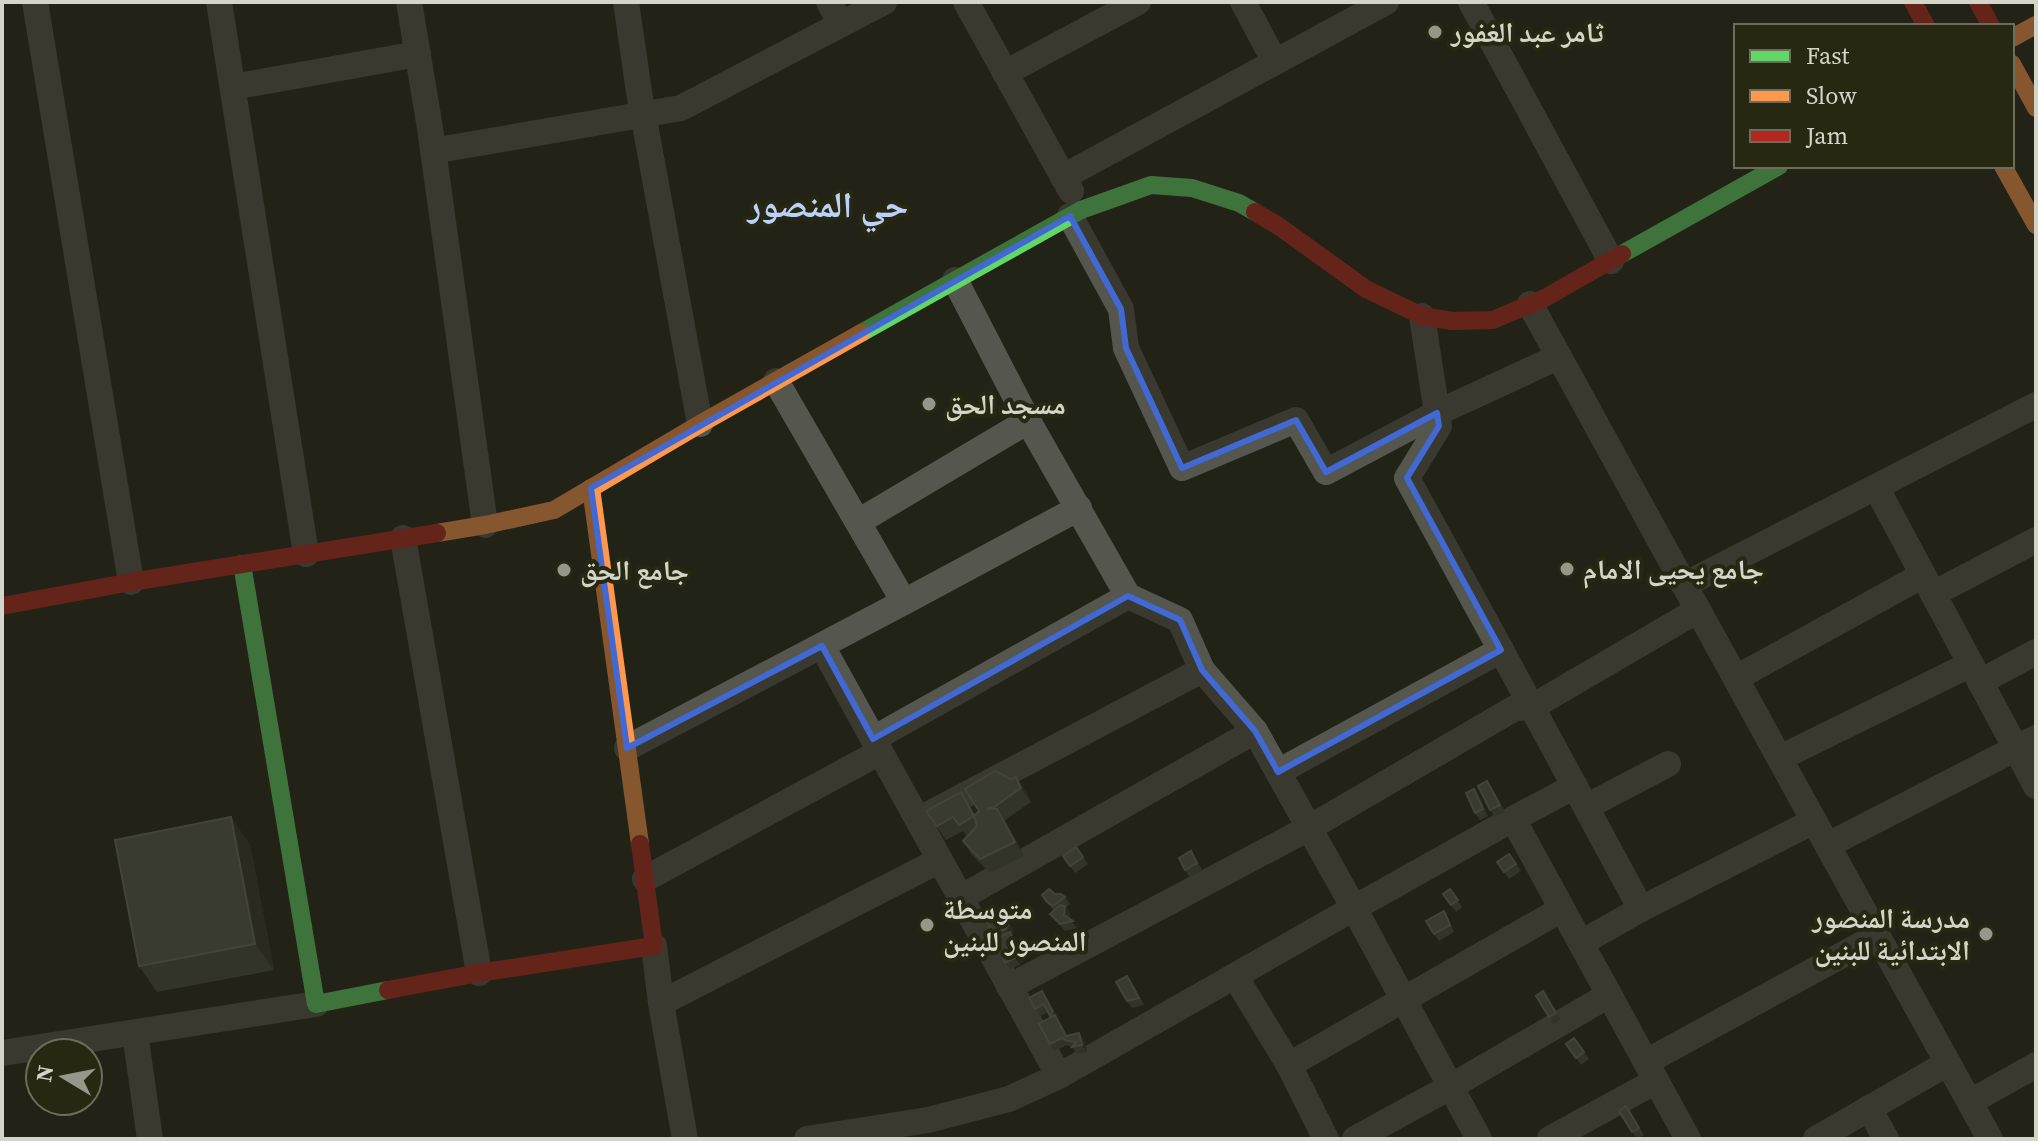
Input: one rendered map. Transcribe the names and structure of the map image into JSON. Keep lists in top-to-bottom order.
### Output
{
  "districts": ["حي المنصور"],
  "places": [
    "ثامر عبد الغفور",
    "مسجد الحق",
    "جامع يحيى الامام",
    "جامع الحق",
    "متوسطة المنصور للبنين",
    "مدرسة المنصور الابتدائية للبنين"
  ],
  "legend": ["Fast", "Slow", "Jam"],
  "north": "left"
}
